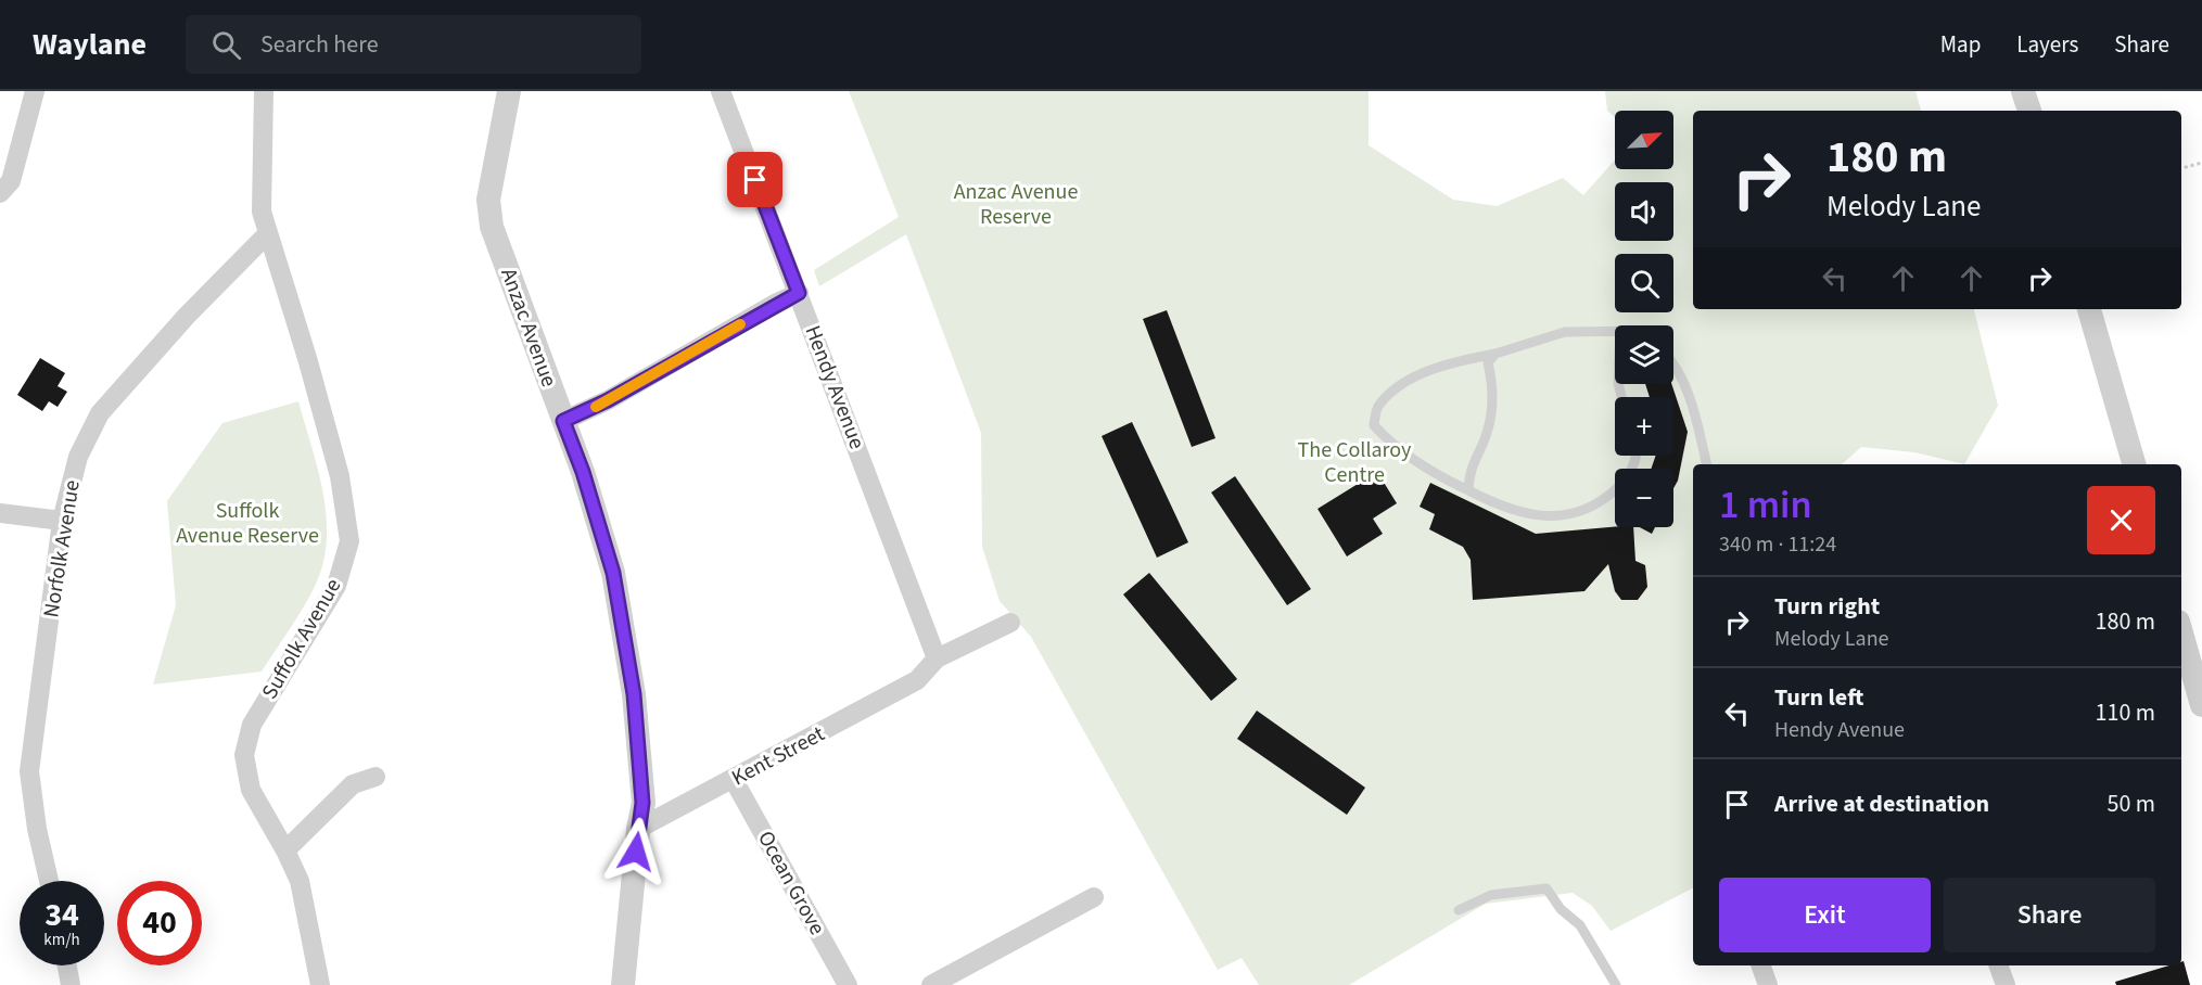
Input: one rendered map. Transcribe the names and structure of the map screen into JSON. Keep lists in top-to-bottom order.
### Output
{
  "streets": {
    "street": [
      "Anzac Avenue",
      "Hendy Avenue",
      "Norfolk Avenue",
      "Suffolk Avenue",
      "Kent Street",
      "Ocean Grove"
    ]
  },
  "crossings": [
    ["Anzac Avenue", "Kent Street"],
    ["Hendy Avenue", "Kent Street"],
    ["Norfolk Avenue", "Suffolk Avenue"],
    ["Kent Street", "Ocean Grove"]
  ],
  "parks": ["Anzac Avenue Reserve", "The Collaroy Centre", "Suffolk Avenue Reserve"],
  "north": "top right",
  "page": {
    "header": "Waylane",
    "search": "Search here",
    "nav": ["Map", "Layers", "Share"],
    "map_buttons": ["+", "−"],
    "turn": ["180 m", "Melody Lane"],
    "heading": ["1 min", "340 m · 11:24"],
    "list": [
      {
        "name": "Turn right",
        "note": "Melody Lane",
        "value": "180 m"
      },
      {
        "name": "Turn left",
        "note": "Hendy Avenue",
        "value": "110 m"
      },
      {
        "name": "Arrive at destination",
        "value": "50 m"
      }
    ],
    "buttons": ["Exit", "Share"],
    "speed": "34 km/h",
    "limit": "40"
  }
}
